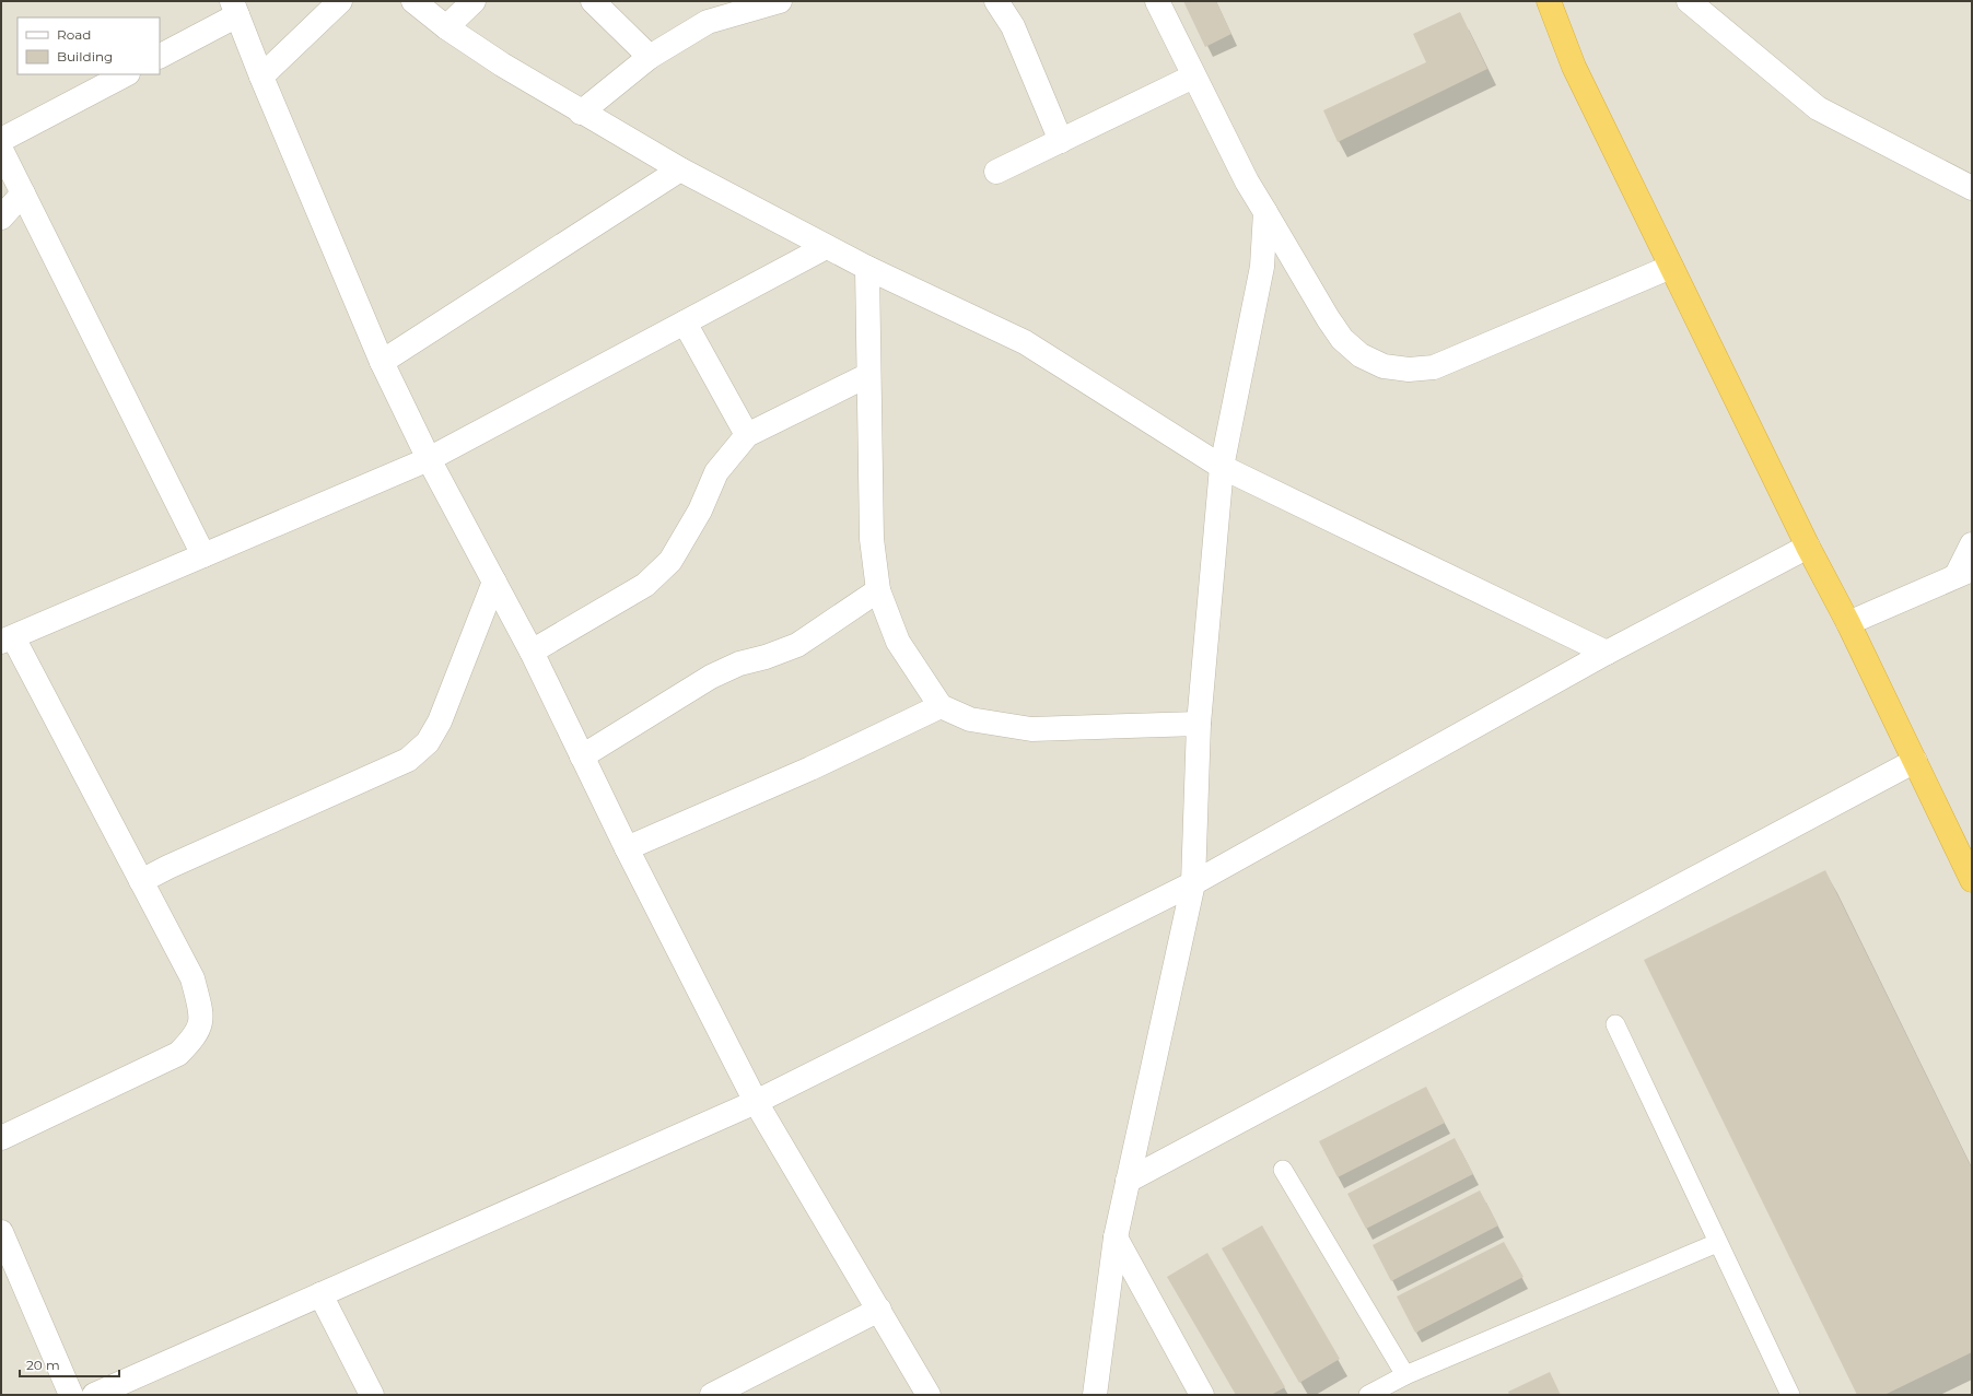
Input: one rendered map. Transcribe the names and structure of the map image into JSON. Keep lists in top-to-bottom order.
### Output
{
  "legend": ["Road", "Building"],
  "scale_bar": "20 m"
}
